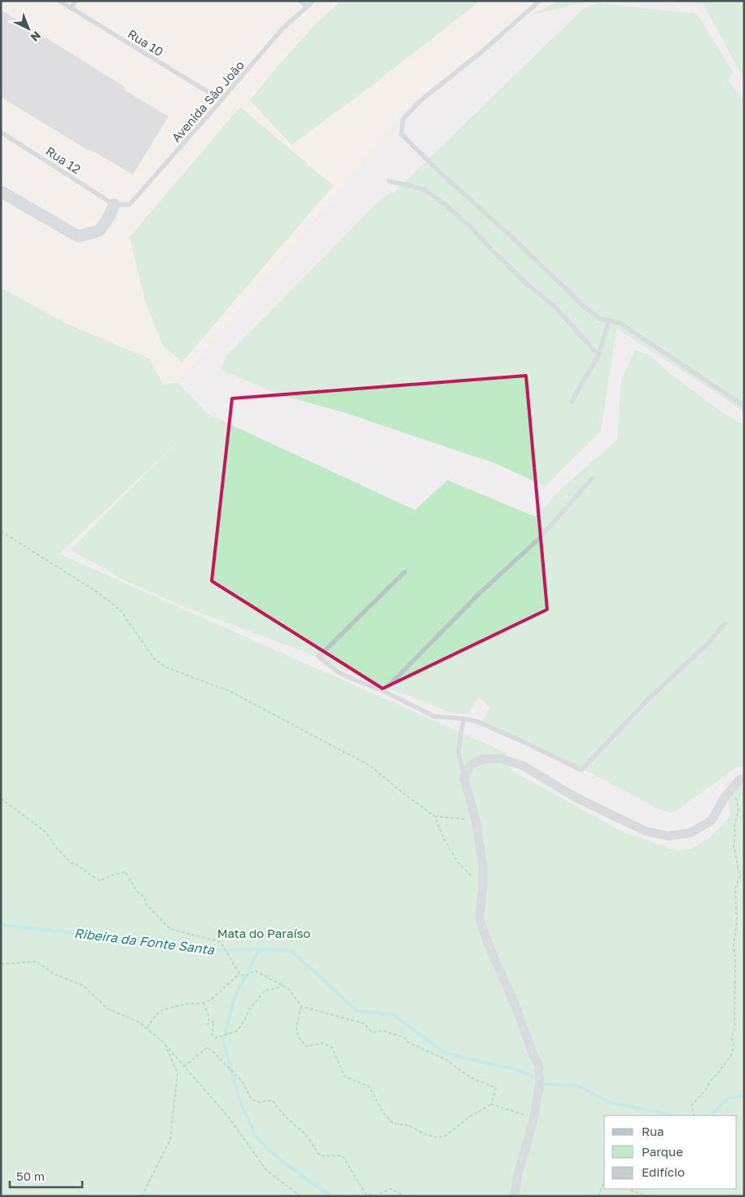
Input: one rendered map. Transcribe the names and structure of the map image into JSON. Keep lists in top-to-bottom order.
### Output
{
  "streets": {
    "lane": ["Rua 10", "Avenida São João", "Rua 12"]
  },
  "crossings": [
    ["Rua 10", "Avenida São João"],
    ["Avenida São João", "Rua 12"]
  ],
  "water": ["Ribeira da Fonte Santa"],
  "parks": ["Mata do Paraíso"],
  "legend": ["Rua", "Parque", "Edifício"],
  "scale_bar": "50 m",
  "north": "bottom right"
}
